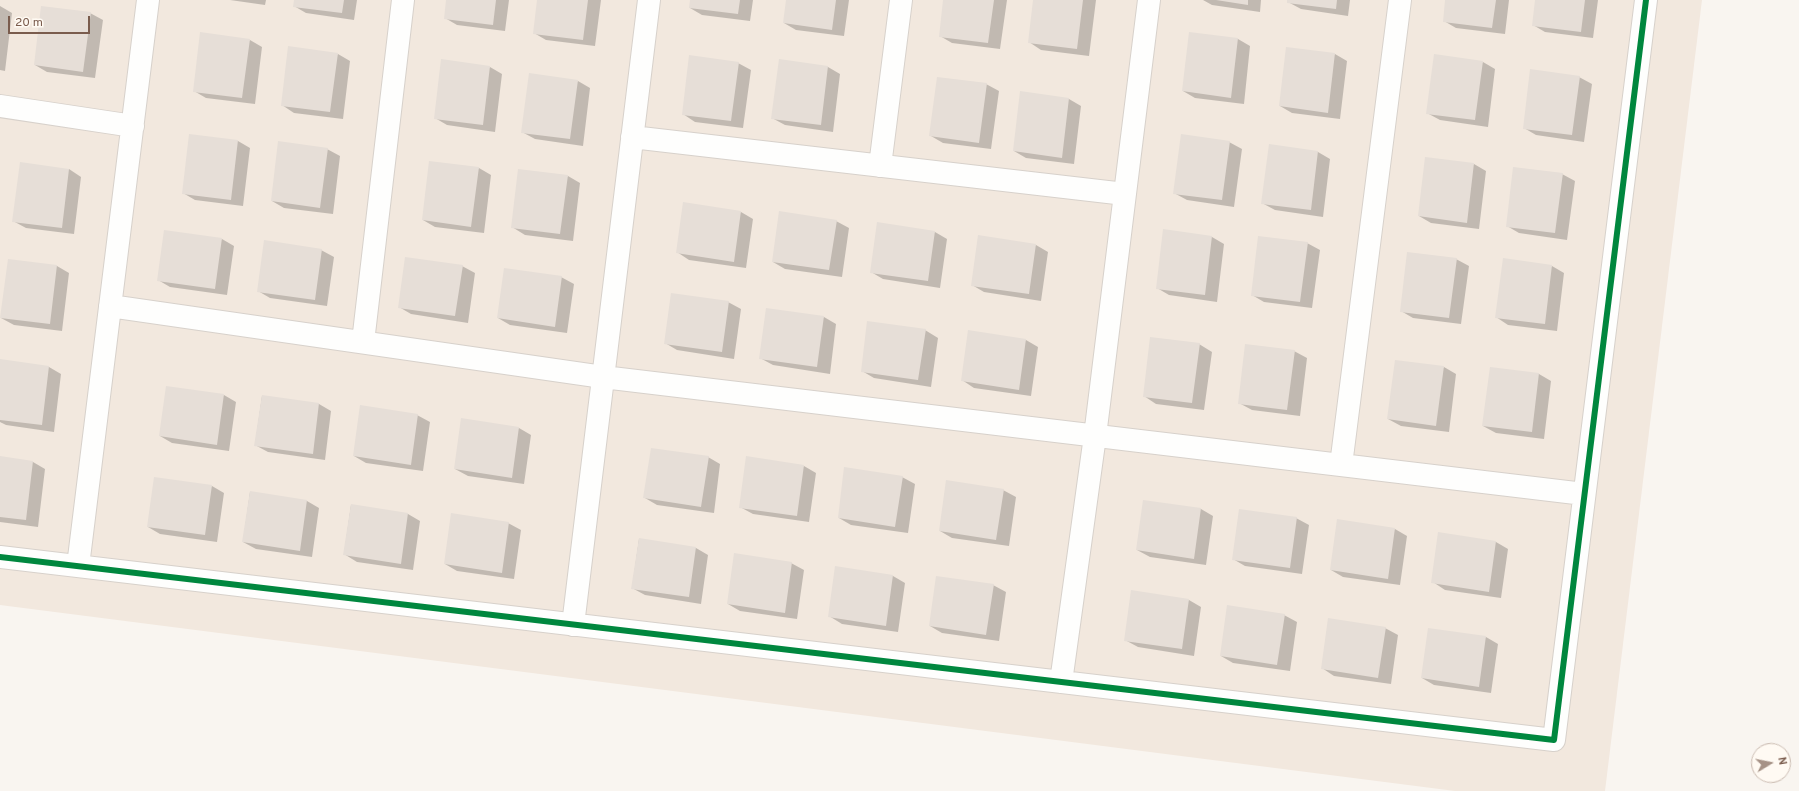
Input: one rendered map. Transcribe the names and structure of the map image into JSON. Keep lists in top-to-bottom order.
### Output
{
  "scale_bar": "20 m",
  "north": "right"
}
